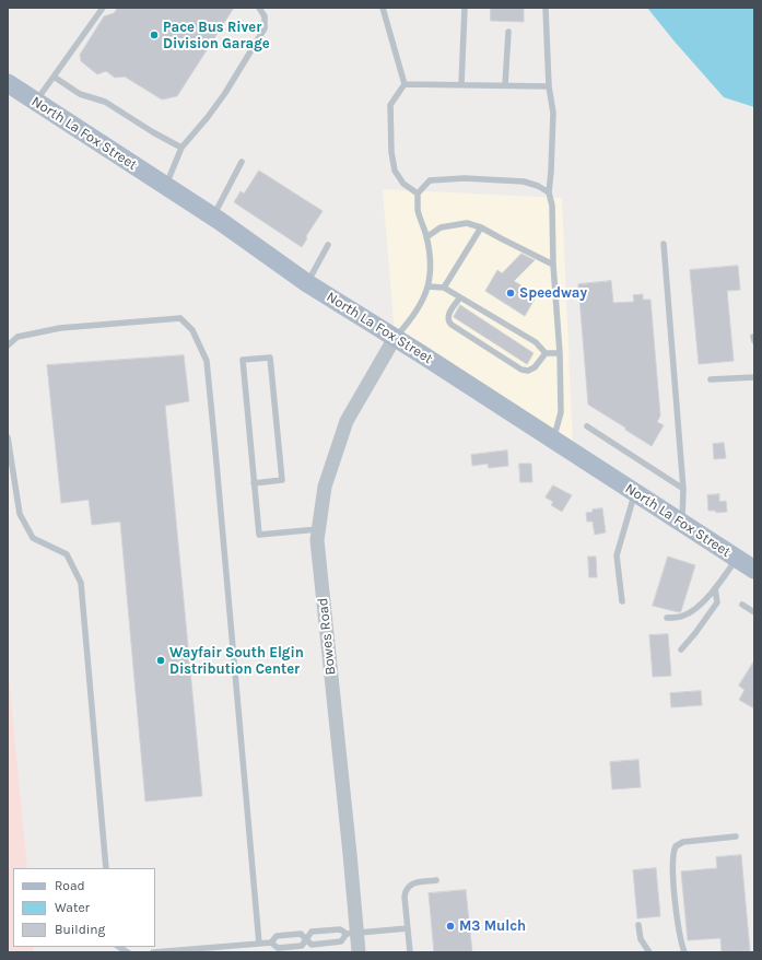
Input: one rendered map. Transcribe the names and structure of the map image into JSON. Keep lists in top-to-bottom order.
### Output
{
  "streets": {
    "main road": ["North La Fox Street"],
    "street": ["Bowes Road"]
  },
  "crossings": [
    ["North La Fox Street", "Bowes Road"]
  ],
  "places": [
    "Pace Bus River Division Garage",
    "Speedway",
    "Wayfair South Elgin Distribution Center",
    "M3 Mulch"
  ],
  "legend": ["Road", "Water", "Building"]
}
